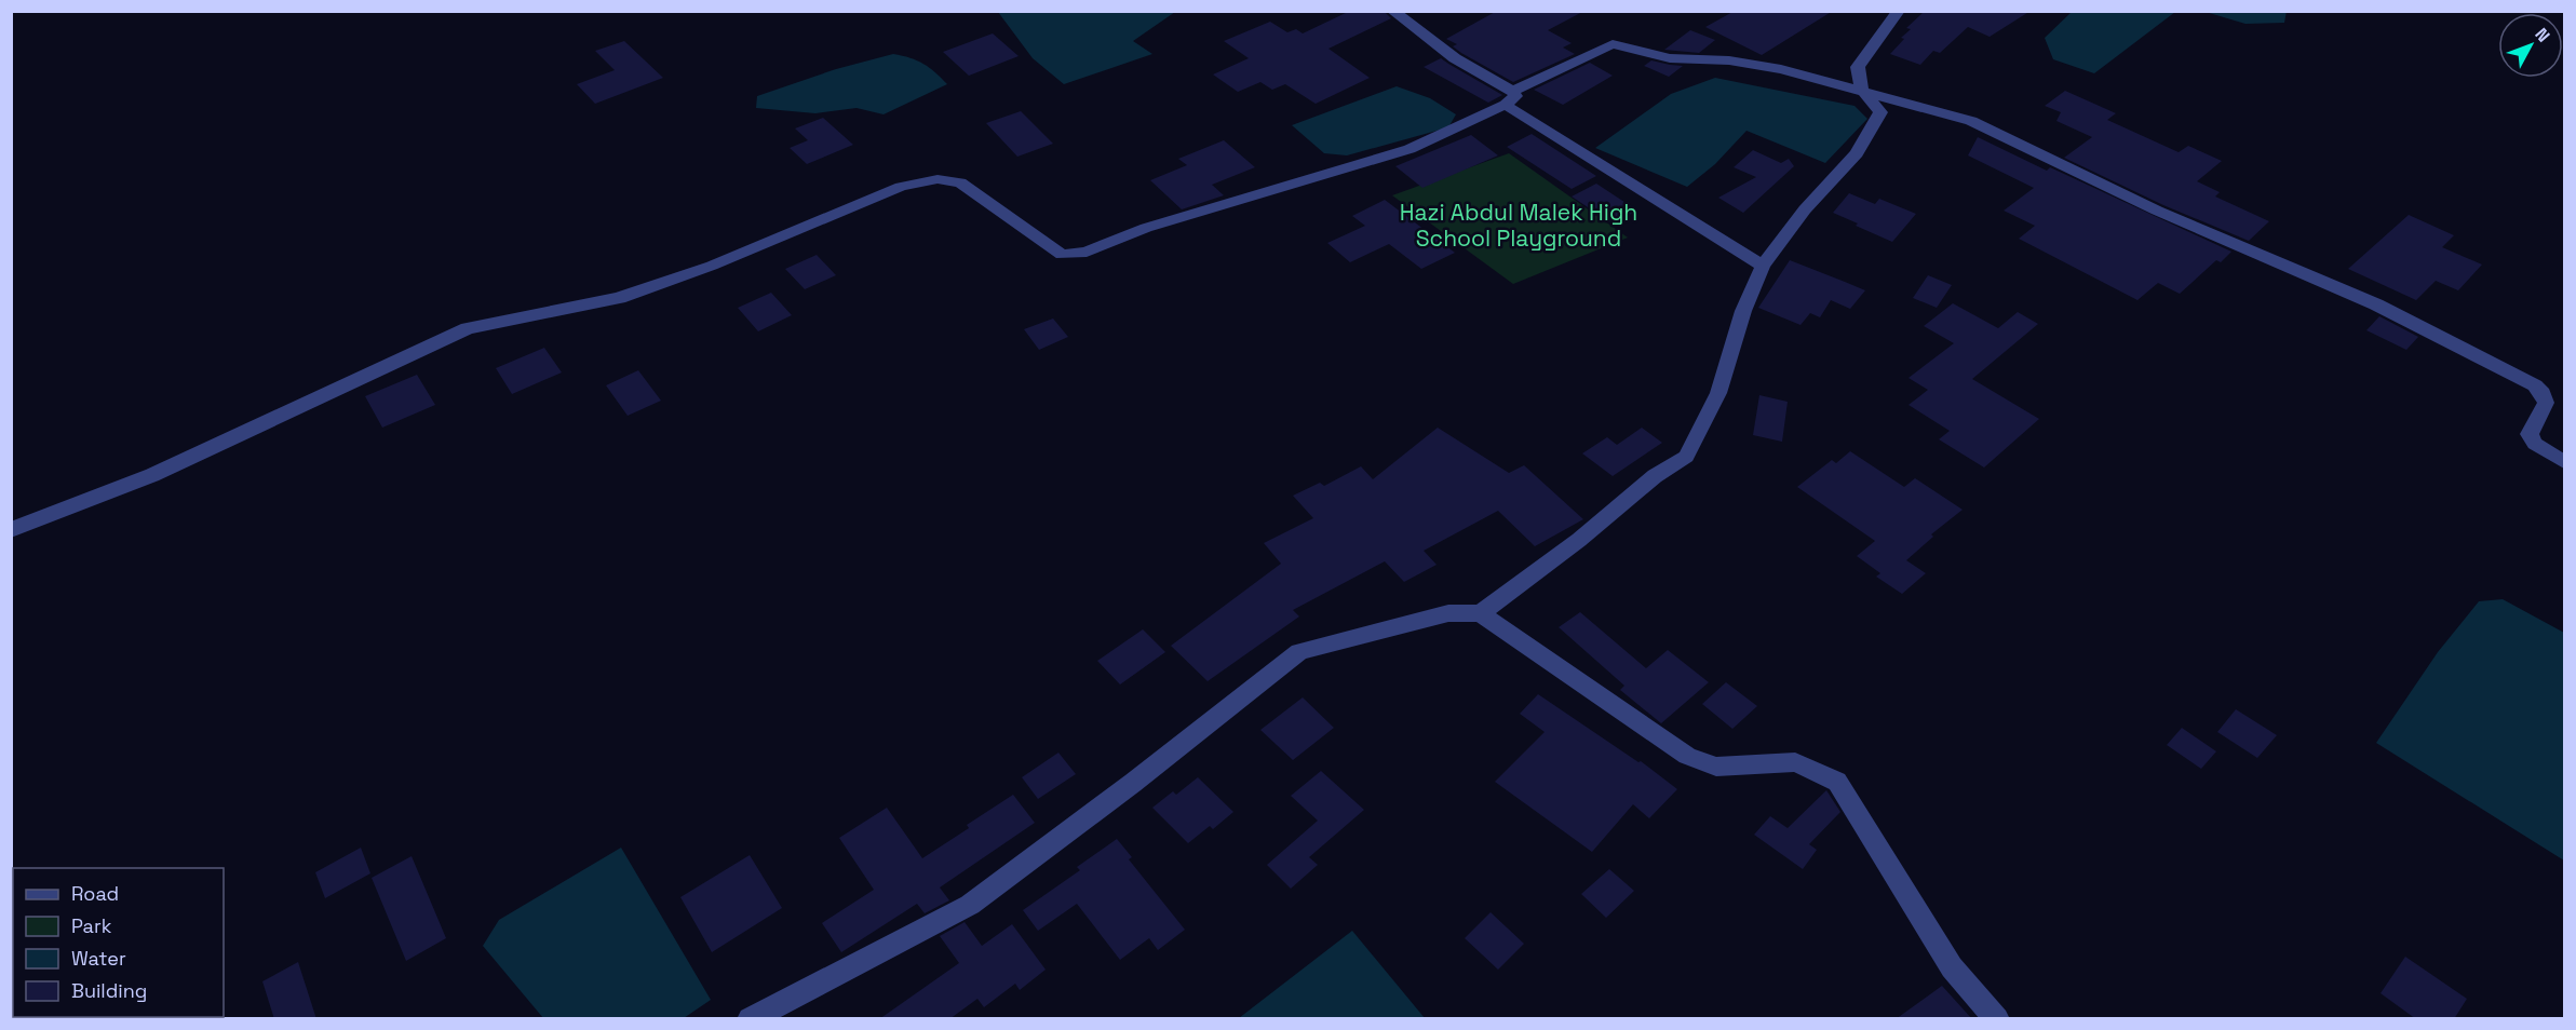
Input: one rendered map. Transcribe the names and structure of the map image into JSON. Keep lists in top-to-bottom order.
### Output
{
  "parks": ["Hazi Abdul Malek High School Playground"],
  "legend": [
    "Road",
    "Park",
    "Water",
    "Building"
  ],
  "north": "top right"
}
